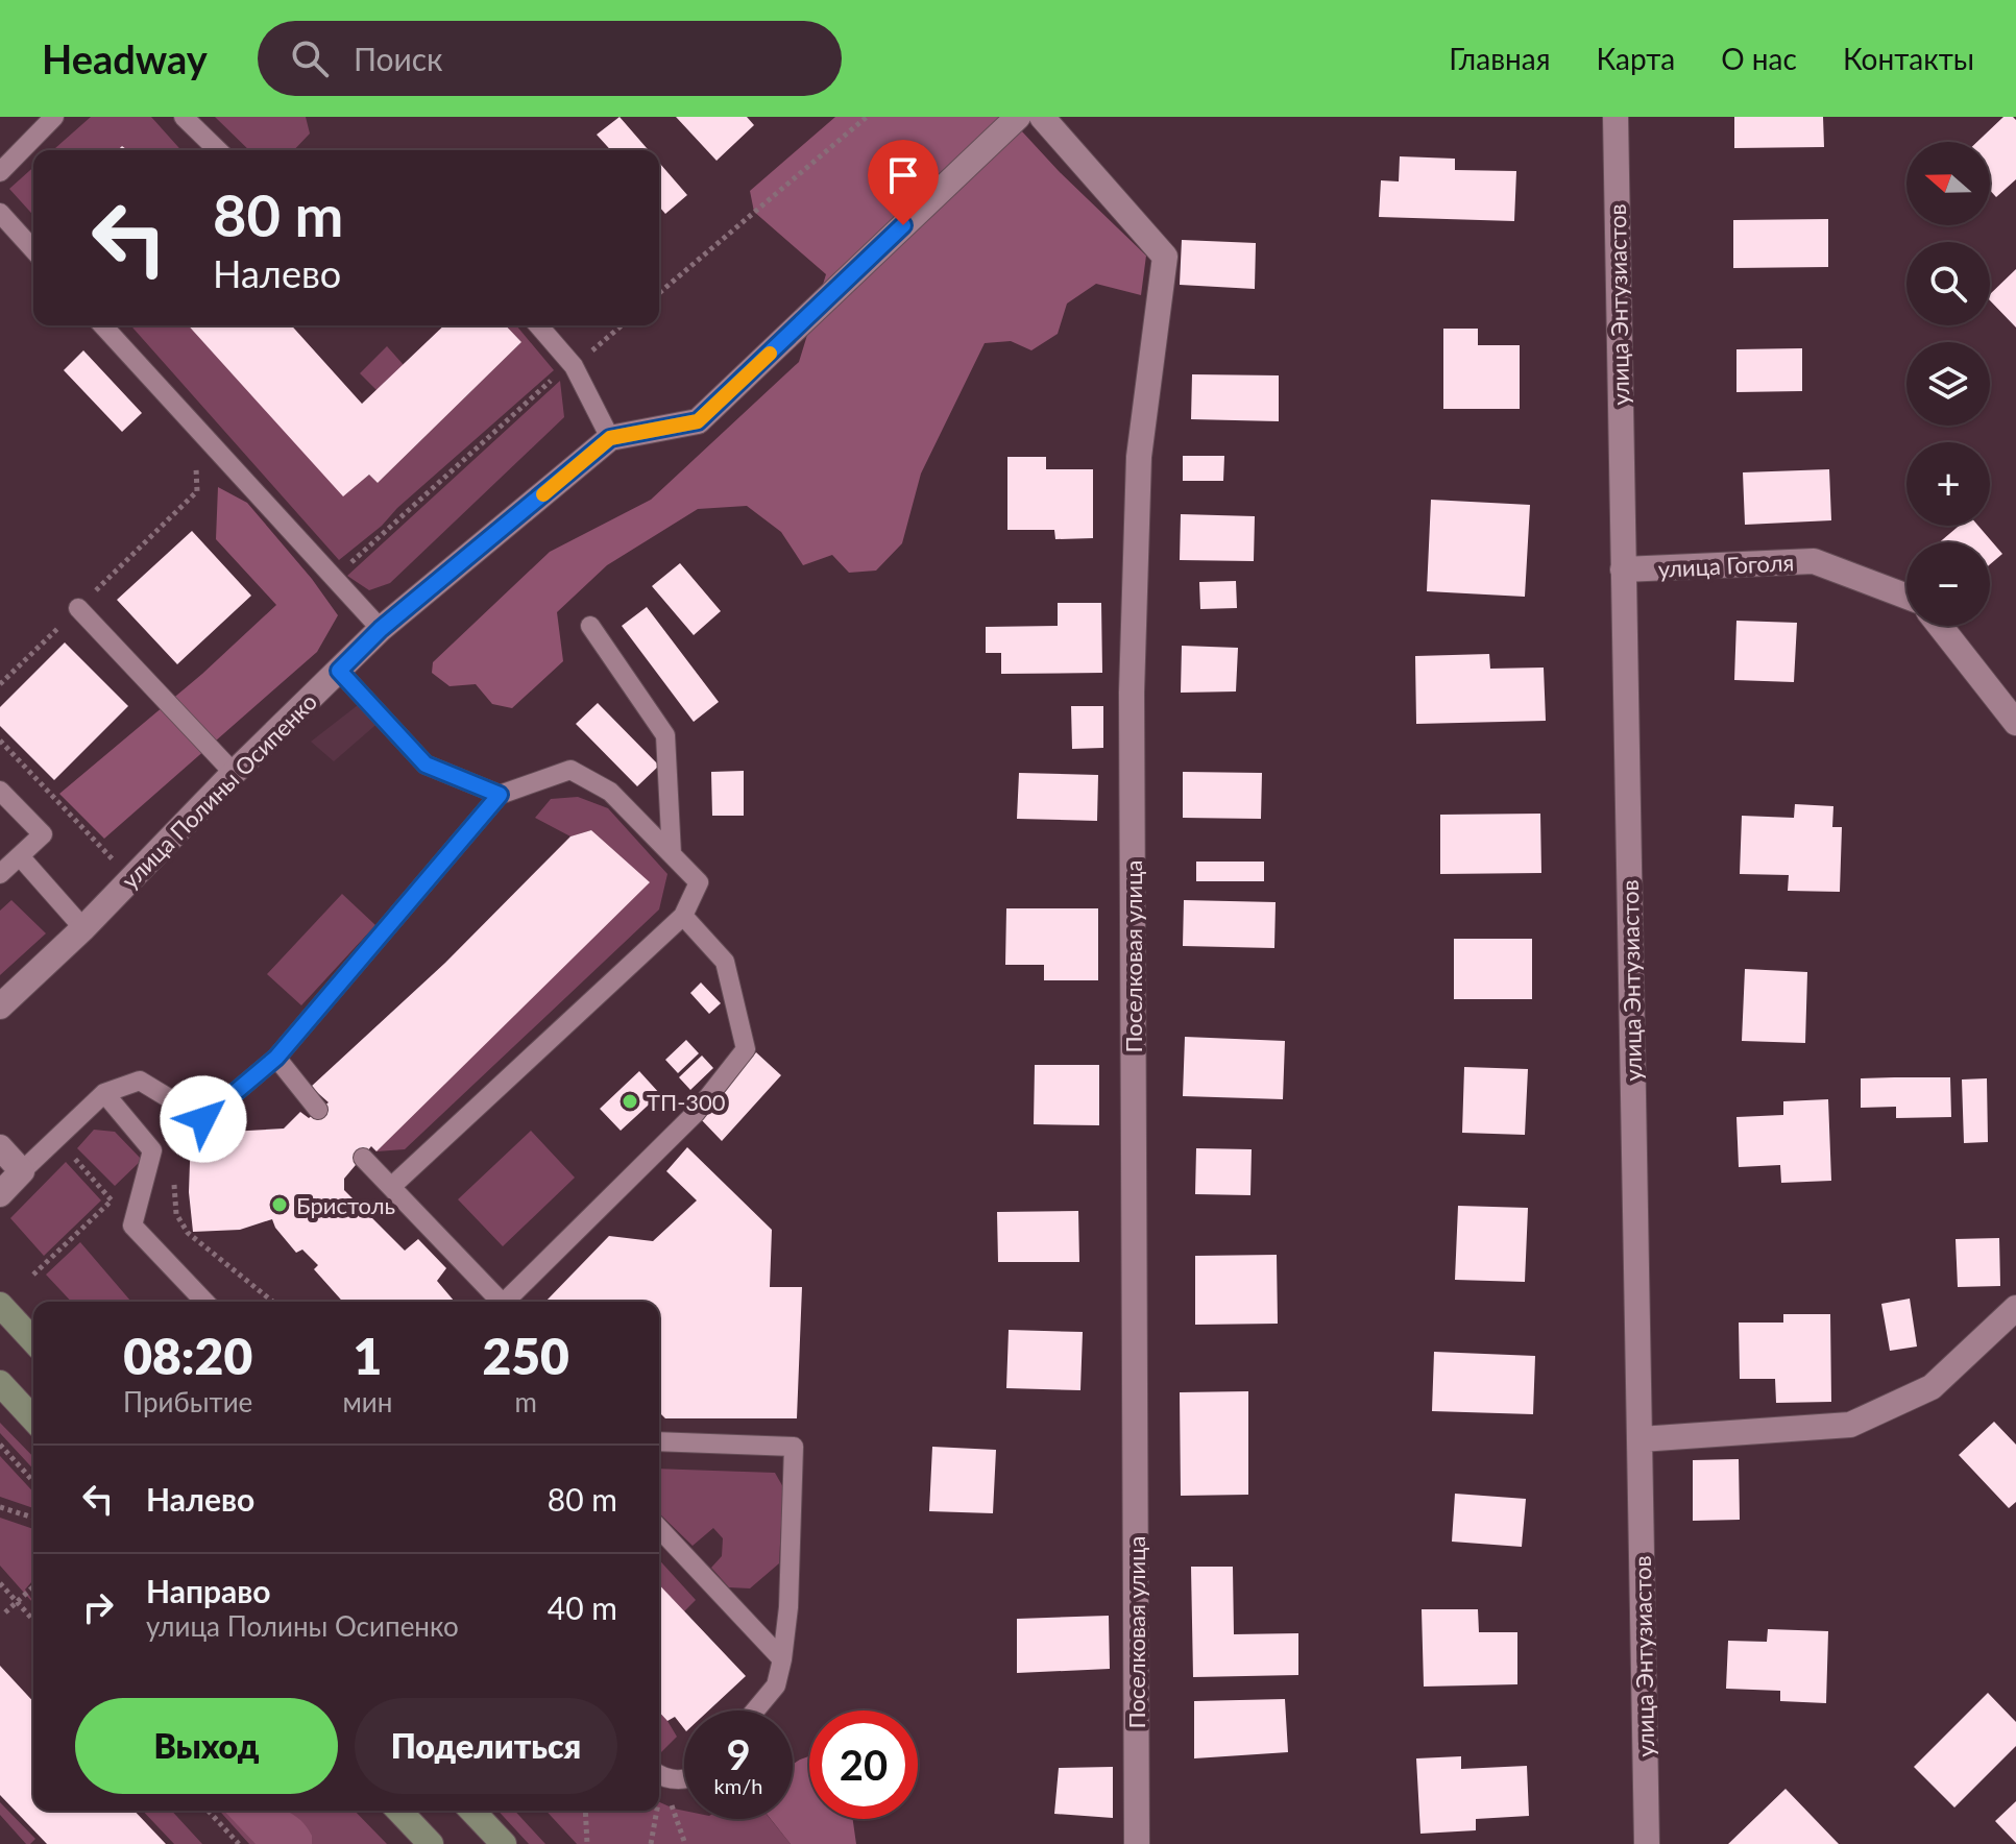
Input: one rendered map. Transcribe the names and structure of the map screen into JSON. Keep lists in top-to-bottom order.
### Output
{
  "streets": {
    "street": [
      "улица Энтузиастов",
      "улица Гоголя",
      "улица Полины Осипенко",
      "Поселковая улица"
    ]
  },
  "crossings": [
    ["улица Энтузиастов", "улица Гоголя"]
  ],
  "places": ["ТП-300", "Бристоль"],
  "north": "left",
  "page": {
    "header": "Headway",
    "search": "Поиск",
    "nav": [
      "Главная",
      "Карта",
      "О нас",
      "Контакты"
    ],
    "map_buttons": ["+", "−"],
    "turn": ["80 m", "Налево"],
    "eta": [
      "08:20",
      "Прибытие",
      "1",
      "мин",
      "250",
      "m"
    ],
    "list": [
      {
        "name": "Налево",
        "value": "80 m"
      },
      {
        "name": "Направо",
        "note": "улица Полины Осипенко",
        "value": "40 m"
      }
    ],
    "buttons": ["Выход", "Поделиться"],
    "speed": "9 km/h",
    "limit": "20"
  }
}
